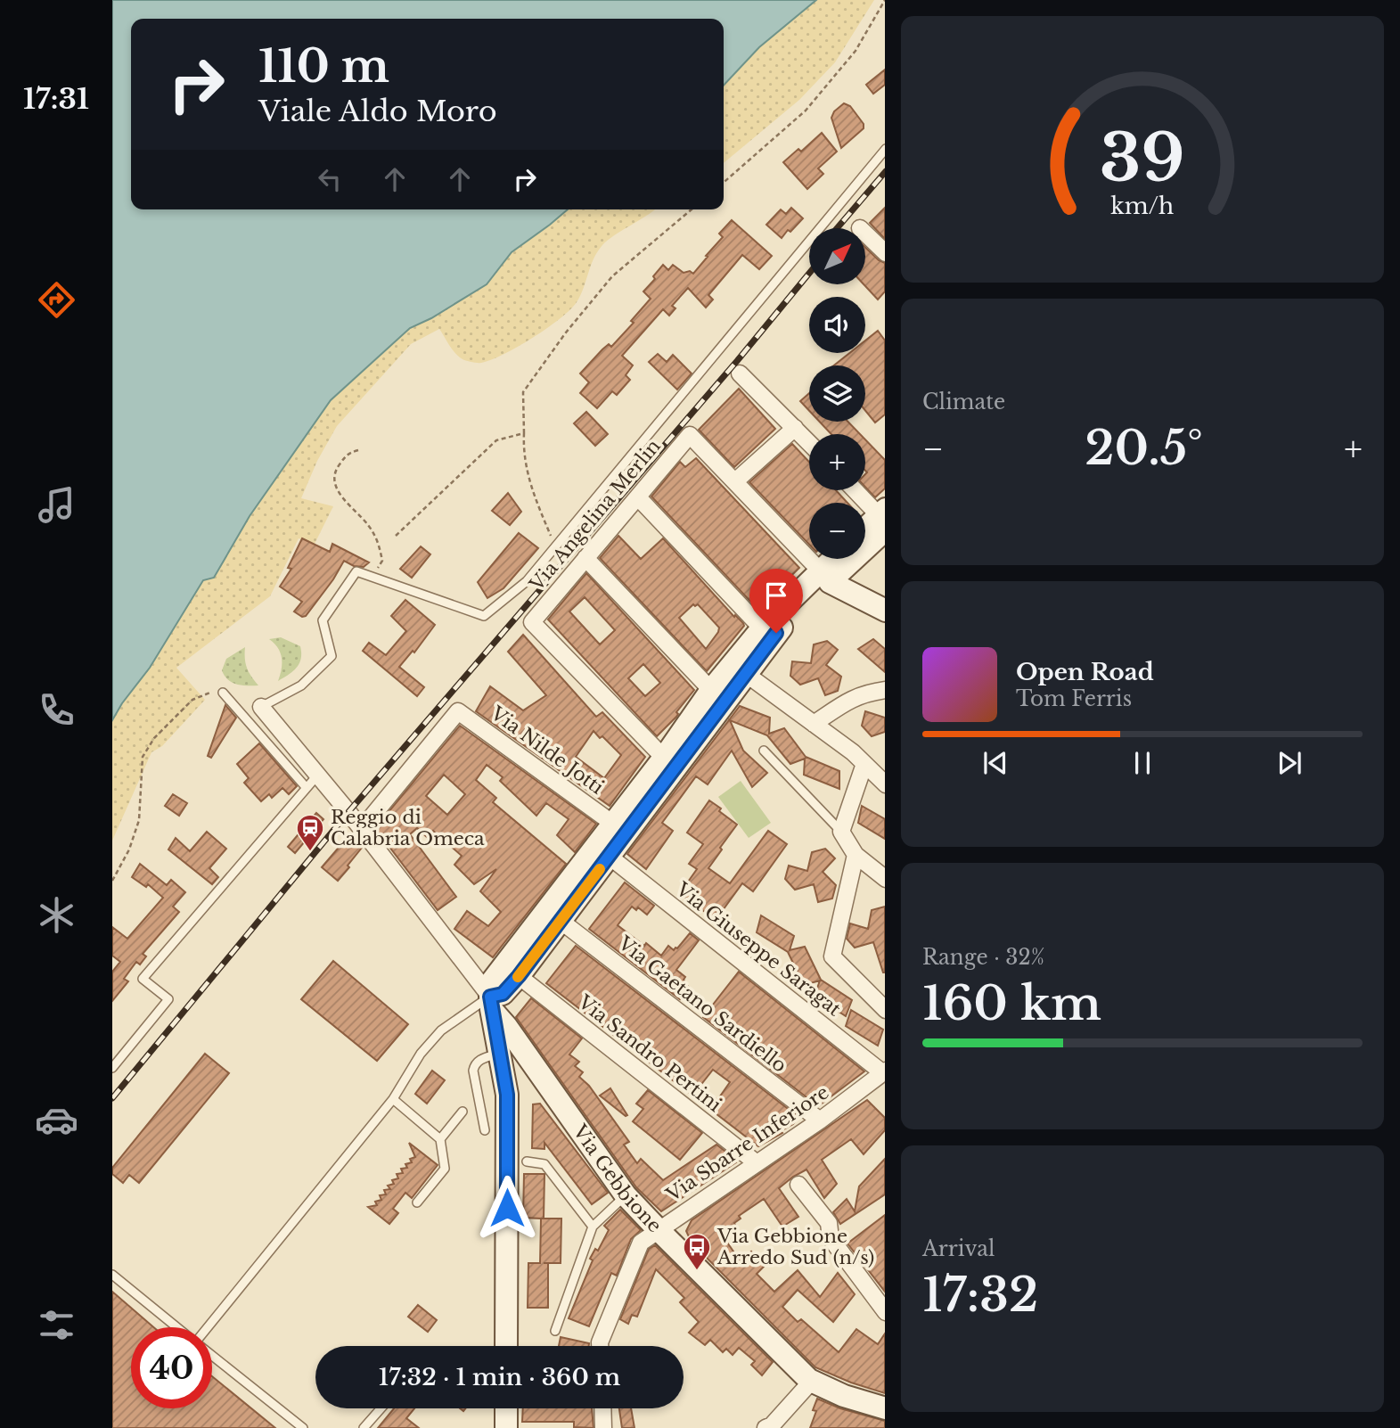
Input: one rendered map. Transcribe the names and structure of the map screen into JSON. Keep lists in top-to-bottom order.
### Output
{
  "streets": {
    "street": [
      "Via Angelina Merlin",
      "Via Nilde Jotti",
      "Via Giuseppe Saragat",
      "Via Gaetano Sardiello",
      "Via Sandro Pertini",
      "Via Sbarre Inferiore",
      "Via Gebbione"
    ]
  },
  "crossings": [
    ["Via Nilde Jotti", "Via Gebbione"],
    ["Via Giuseppe Saragat", "Via Sbarre Inferiore"],
    ["Via Gaetano Sardiello", "Via Sbarre Inferiore"],
    ["Via Sandro Pertini", "Via Sbarre Inferiore"],
    ["Via Sbarre Inferiore", "Via Gebbione"]
  ],
  "places": {
    "station": ["Reggio di Calabria Omeca"],
    "bus stop": ["Via Gebbione Arredo Sud (n/s)"]
  },
  "north": "top right",
  "page": {
    "tabs": "17:31",
    "turn": ["110 m", "Viale Aldo Moro"],
    "map_buttons": ["+", "−"],
    "tile": [
      "Climate",
      ["Range · 32%", "160 km"],
      ["Arrival", "17:32"]
    ],
    "heat": ["−", "20.5°", "+"],
    "song": ["Open Road", "Tom Ferris"],
    "limit": "40",
    "trip": "17:32 · 1 min · 360 m",
    "gauge": ["39", "km/h"]
  }
}
